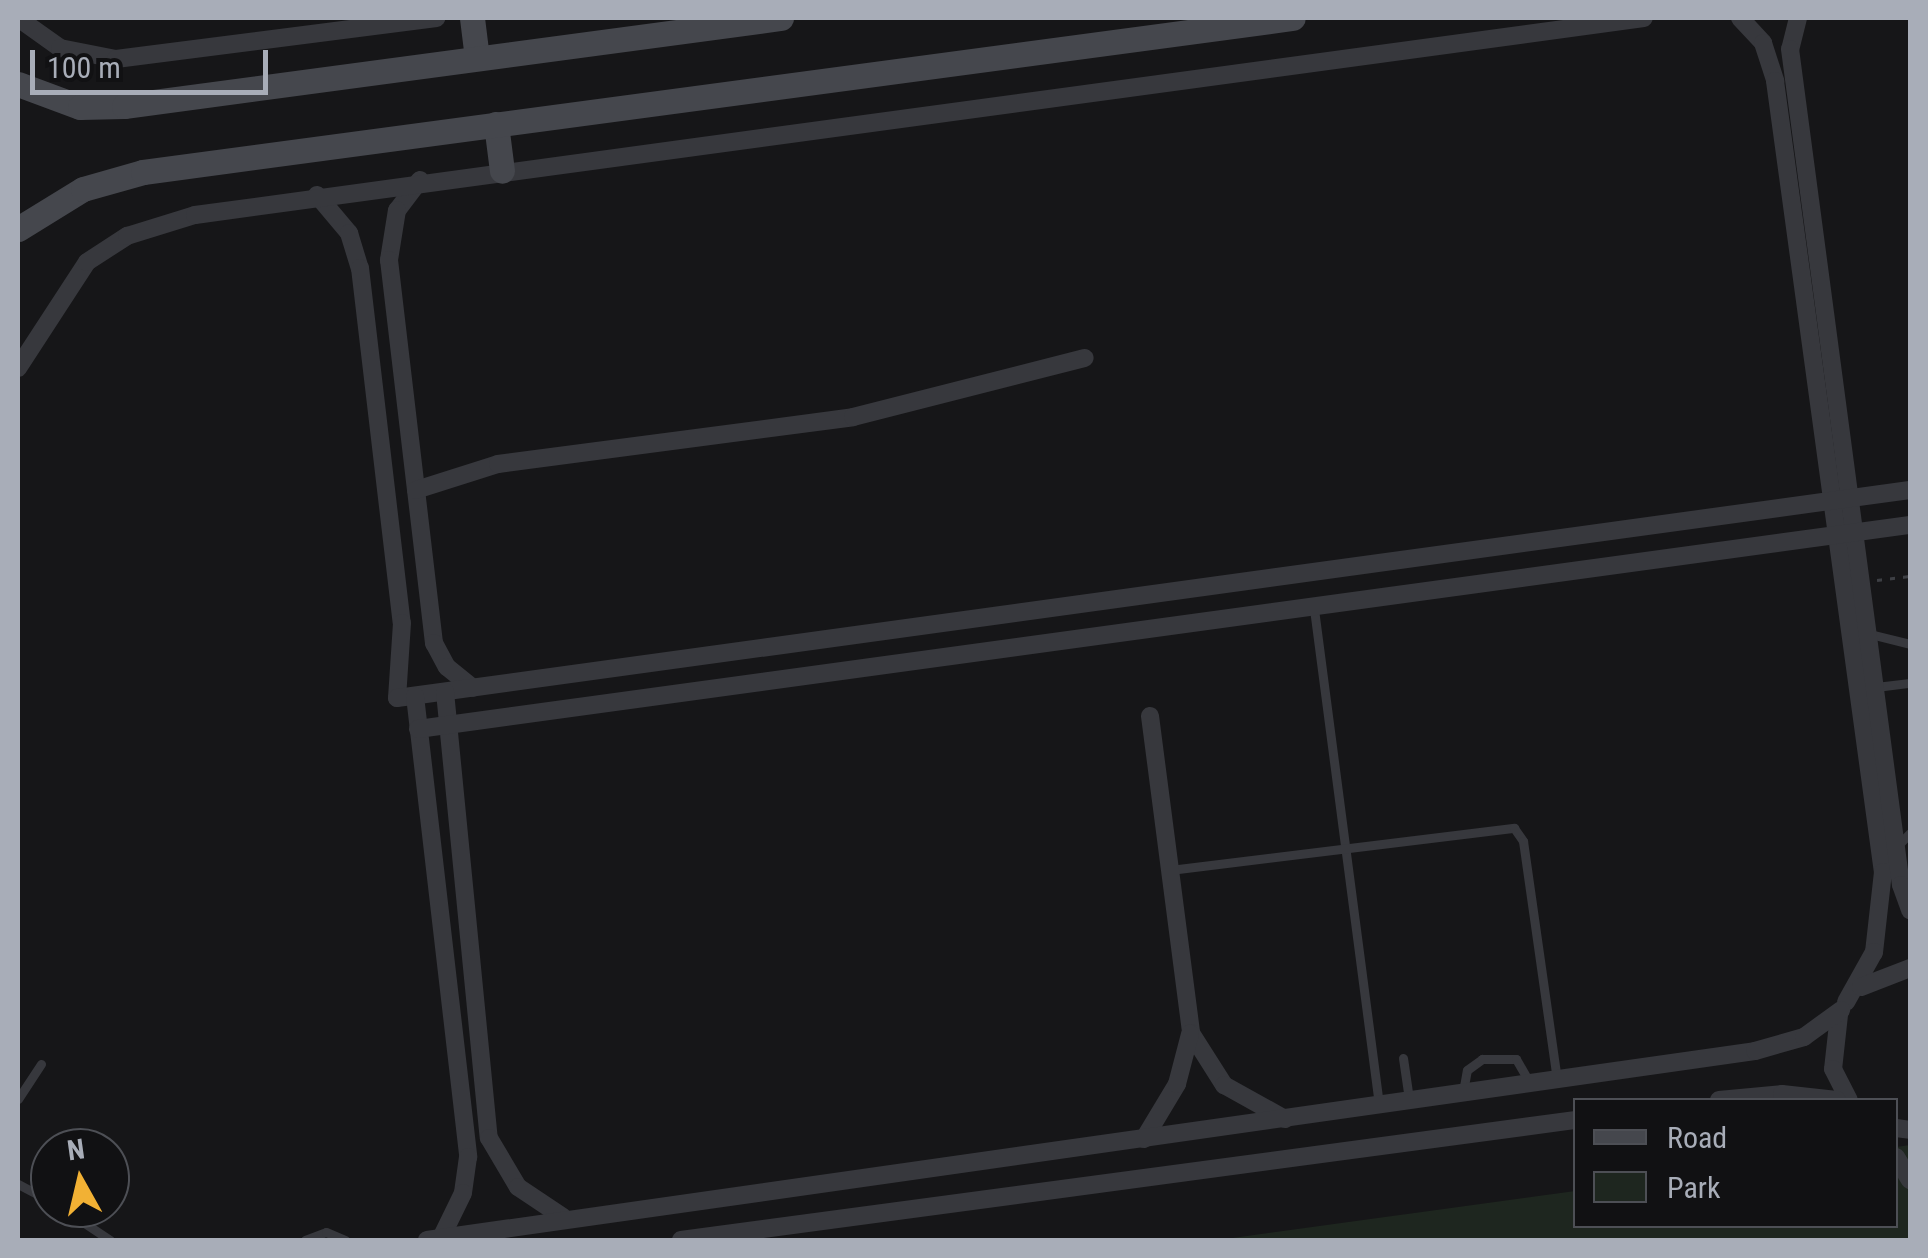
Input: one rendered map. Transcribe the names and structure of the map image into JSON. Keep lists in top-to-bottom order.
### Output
{
  "legend": ["Road", "Park"],
  "scale_bar": "100 m",
  "north": "top"
}
